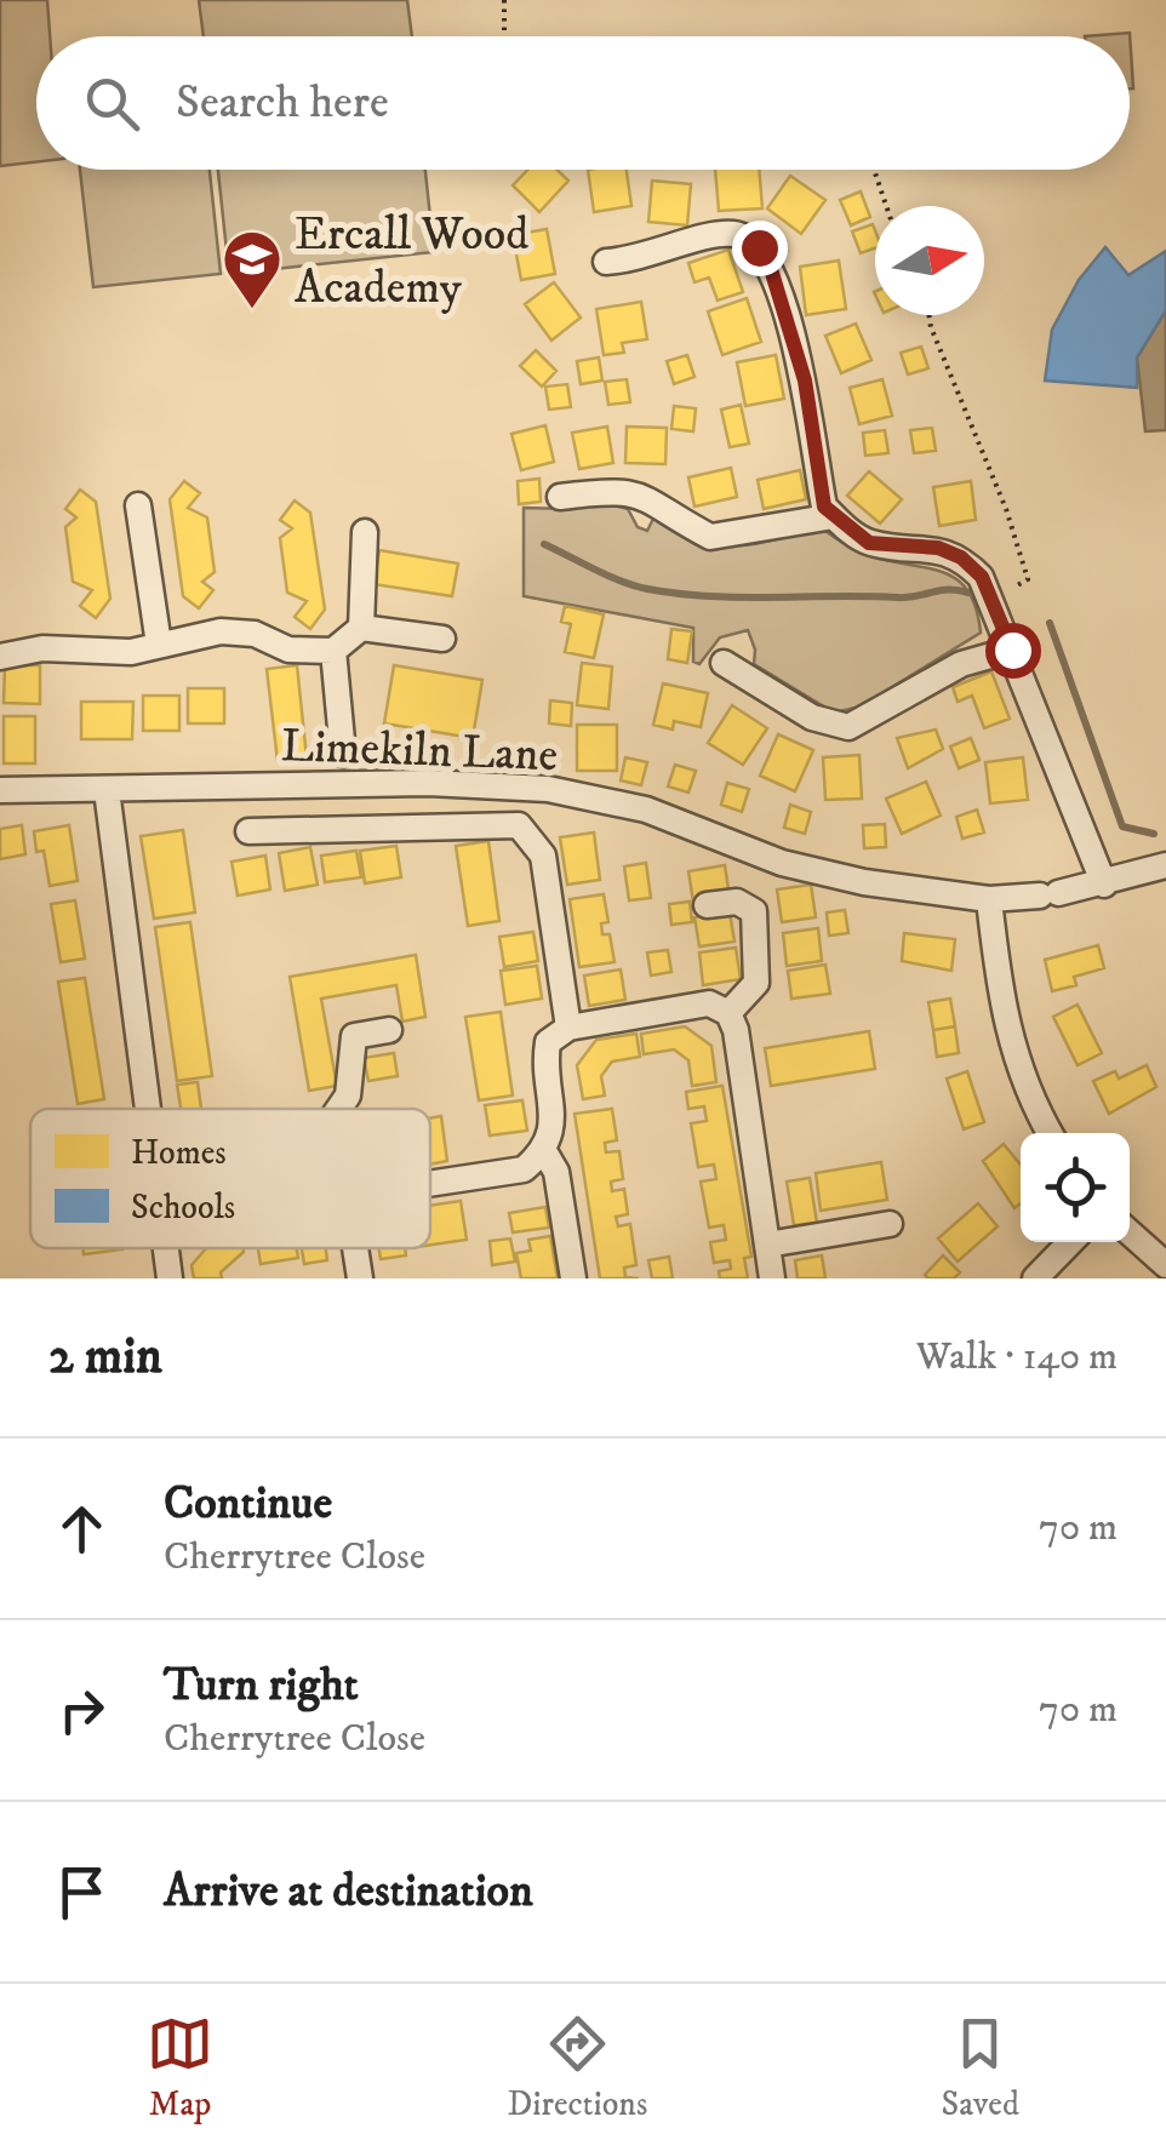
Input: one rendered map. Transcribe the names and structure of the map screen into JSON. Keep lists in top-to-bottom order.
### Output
{
  "streets": {
    "street": ["Limekiln Lane"]
  },
  "places": {
    "school or university": ["Ercall Wood Academy"]
  },
  "legend": ["Homes", "Schools"],
  "north": "right",
  "page": {
    "search": "Search here",
    "heading": ["2 min", "Walk · 140 m"],
    "list": [
      ["Continue", "Cherrytree Close", "70 m"],
      ["Turn right", "Cherrytree Close", "70 m"],
      "Arrive at destination"
    ],
    "nav": ["Map", "Directions", "Saved"]
  }
}
